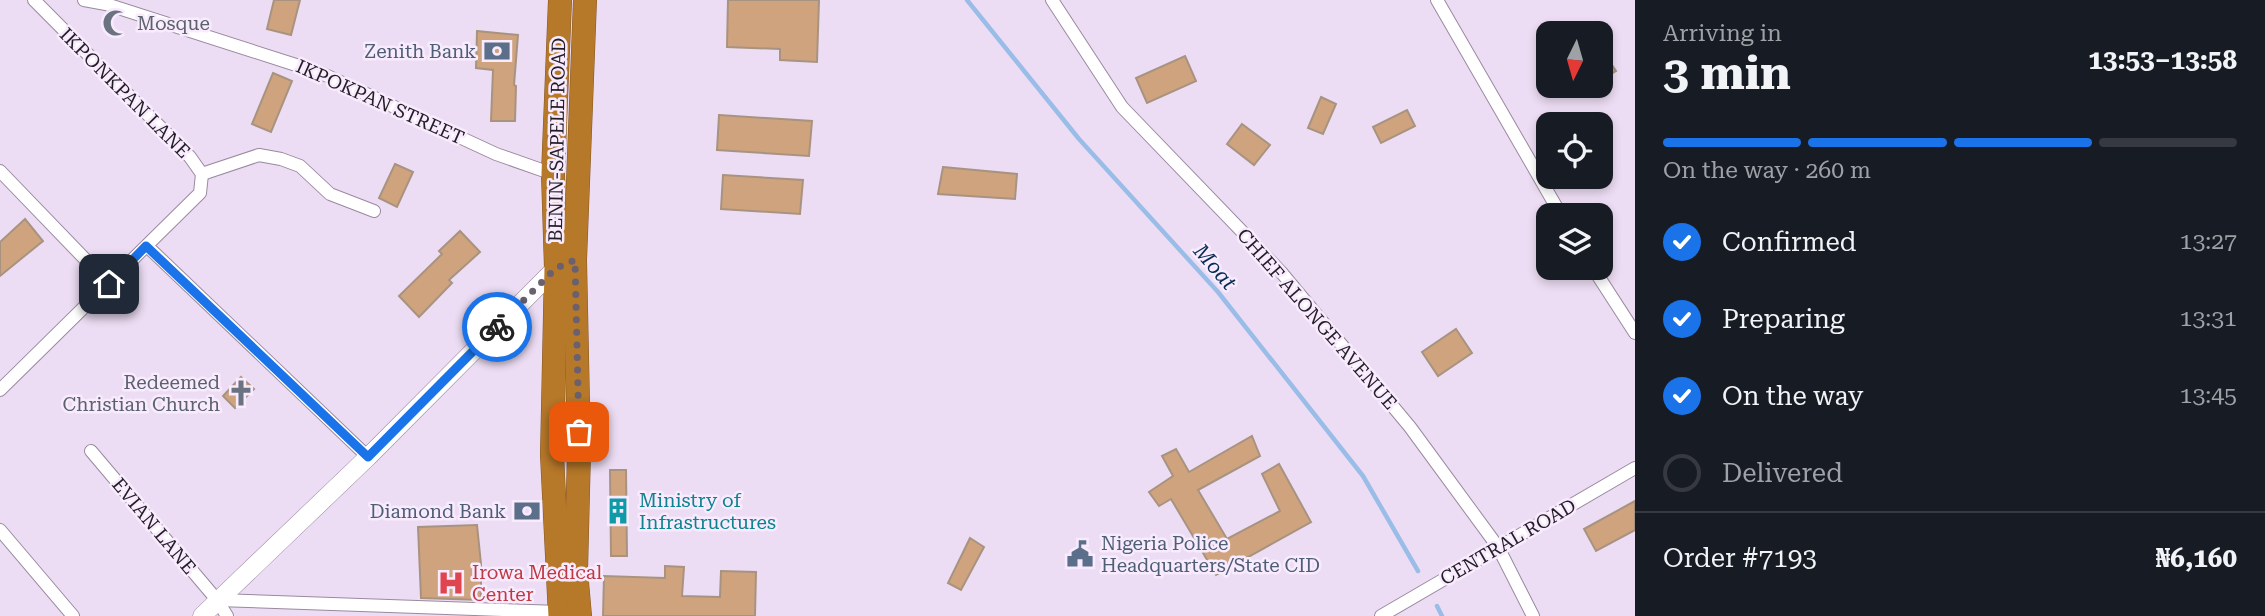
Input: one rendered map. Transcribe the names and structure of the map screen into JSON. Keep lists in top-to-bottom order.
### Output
{
  "streets": {
    "highway": ["BENIN-SAPELE ROAD"],
    "street": [
      "IKPONKPAN LANE",
      "IKPOKPAN STREET",
      "CHIEF ALONGE AVENUE",
      "EVIAN LANE",
      "CENTRAL ROAD"
    ]
  },
  "crossings": [
    ["IKPOKPAN STREET", "BENIN-SAPELE ROAD"],
    ["CHIEF ALONGE AVENUE", "CENTRAL ROAD"]
  ],
  "water": ["Moat"],
  "places": {
    "mosque": ["Mosque"],
    "bank": ["Zenith Bank", "Diamond Bank"],
    "church": ["Redeemed Christian Church"],
    "building": ["Ministry of Infrastructures"],
    "public building": ["Nigeria Police Headquarters/State CID"],
    "hospital": ["Irowa Medical Center"]
  },
  "north": "bottom",
  "page": {
    "heading": ["3 min", "Arriving in", "13:53–13:58"],
    "panel": ["Order #7193", "₦6,160"],
    "bar": "On the way · 260 m",
    "list": [
      ["Confirmed", "13:27"],
      ["Preparing", "13:31"],
      ["On the way", "13:45"],
      "Delivered"
    ]
  }
}
